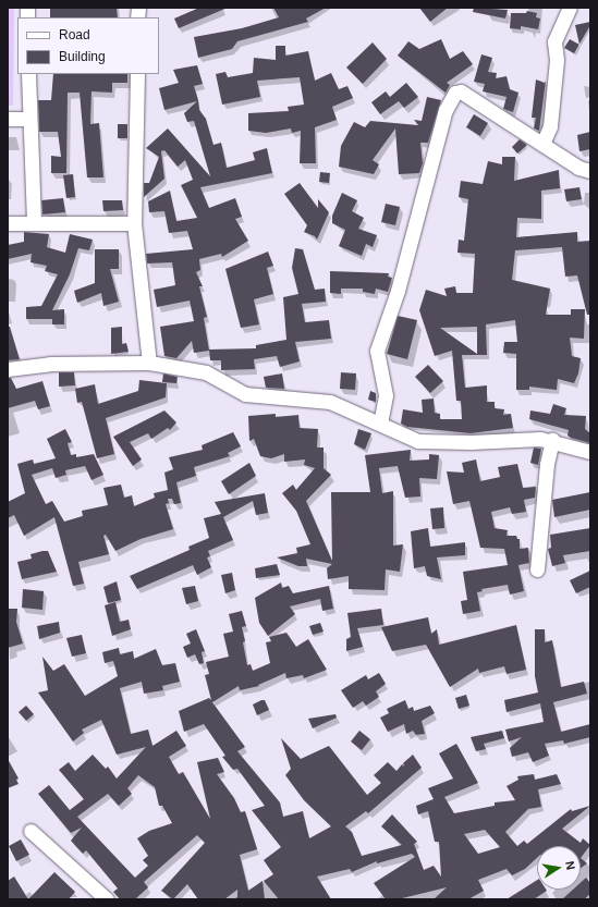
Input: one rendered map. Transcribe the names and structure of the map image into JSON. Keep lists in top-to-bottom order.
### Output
{
  "legend": ["Road", "Building"],
  "north": "right"
}
